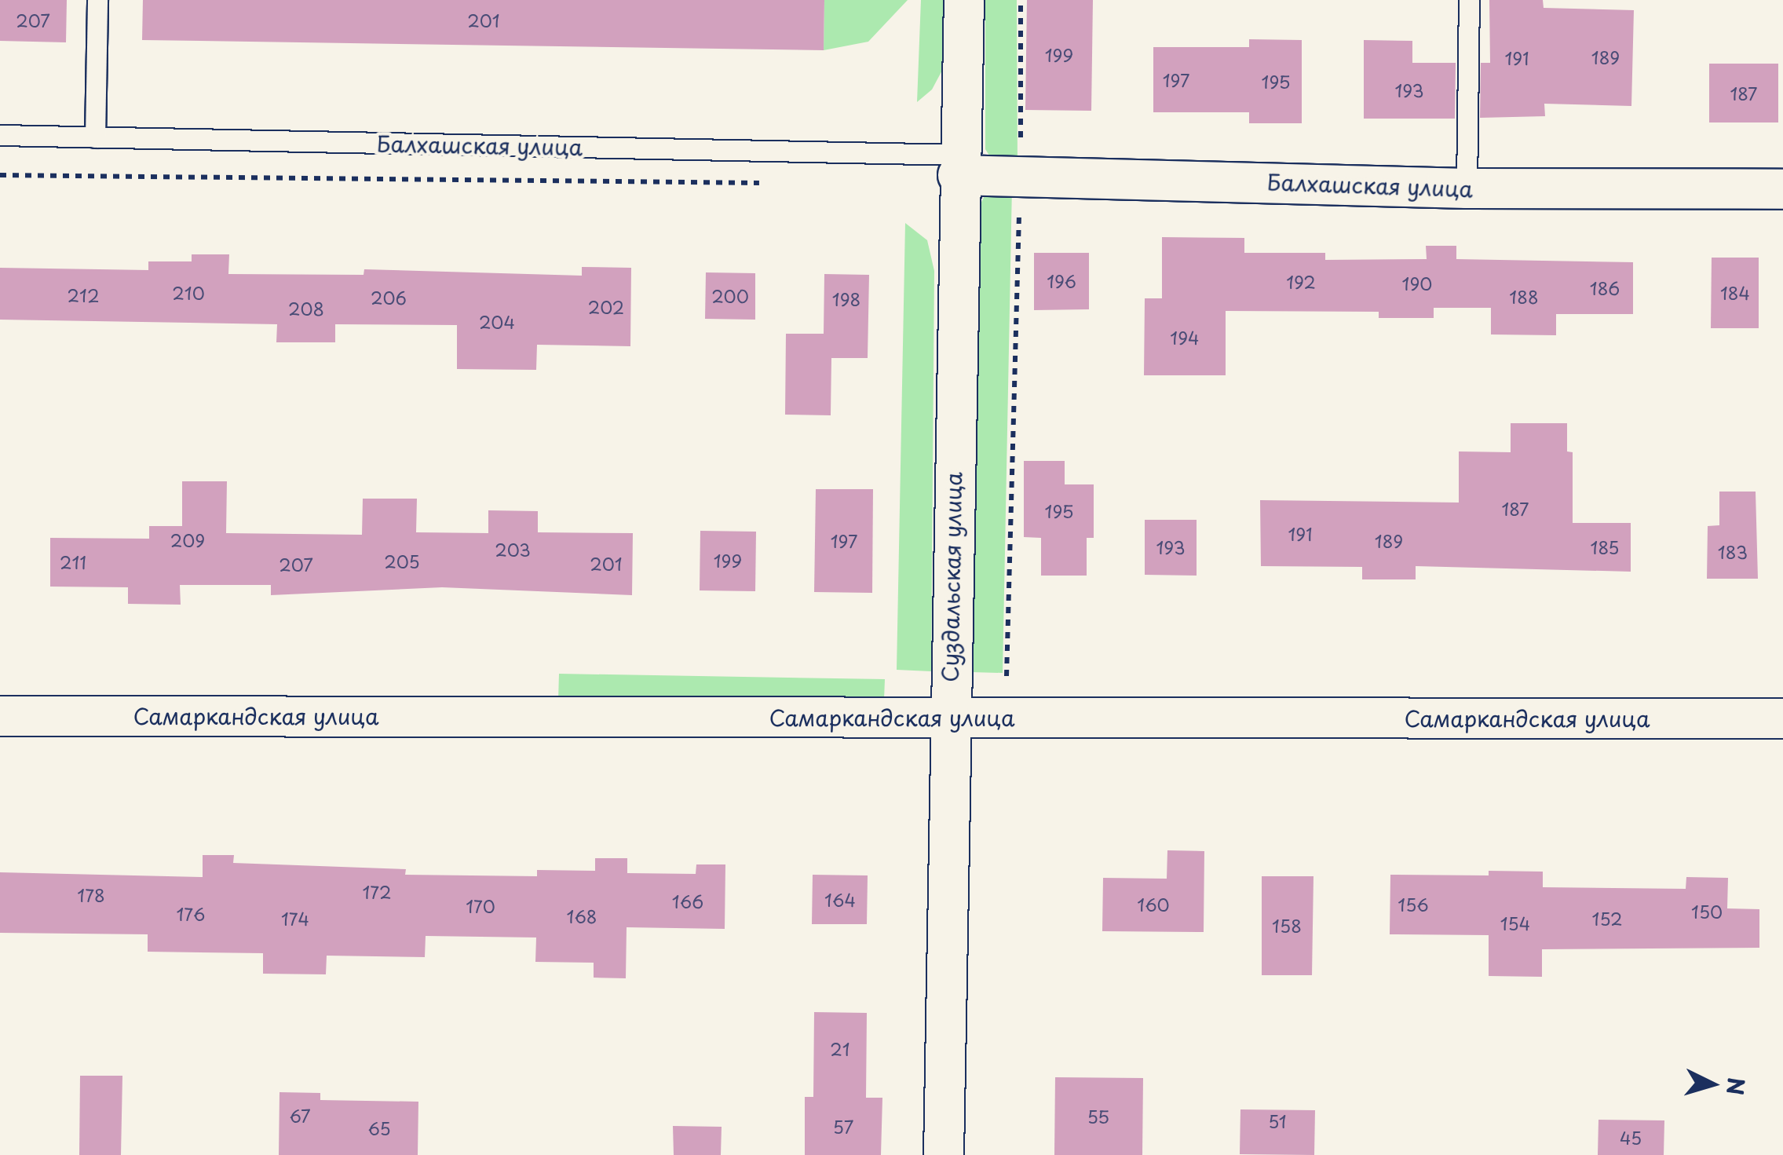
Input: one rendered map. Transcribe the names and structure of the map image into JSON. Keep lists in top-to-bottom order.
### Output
{
  "streets": {
    "street": ["Балхашская улица", "Суздальская улица", "Самаркандская улица"]
  },
  "crossings": [
    ["Балхашская улица", "Суздальская улица"],
    ["Суздальская улица", "Самаркандская улица"]
  ],
  "house_numbers": [
    "207",
    "201",
    "199",
    "189",
    "191",
    "197",
    "195",
    "193",
    "187",
    "196",
    "192",
    "190",
    "186",
    "210",
    "184",
    "212",
    "200",
    "188",
    "206",
    "198",
    "202",
    "208",
    "204",
    "194",
    "187",
    "195",
    "191",
    "209",
    "197",
    "189",
    "193",
    "185",
    "203",
    "183",
    "199",
    "205",
    "211",
    "201",
    "207",
    "172",
    "178",
    "164",
    "166",
    "160",
    "156",
    "170",
    "150",
    "176",
    "168",
    "174",
    "152",
    "154",
    "158",
    "21",
    "67",
    "55",
    "51",
    "57",
    "65",
    "45"
  ],
  "north": "right"
}
